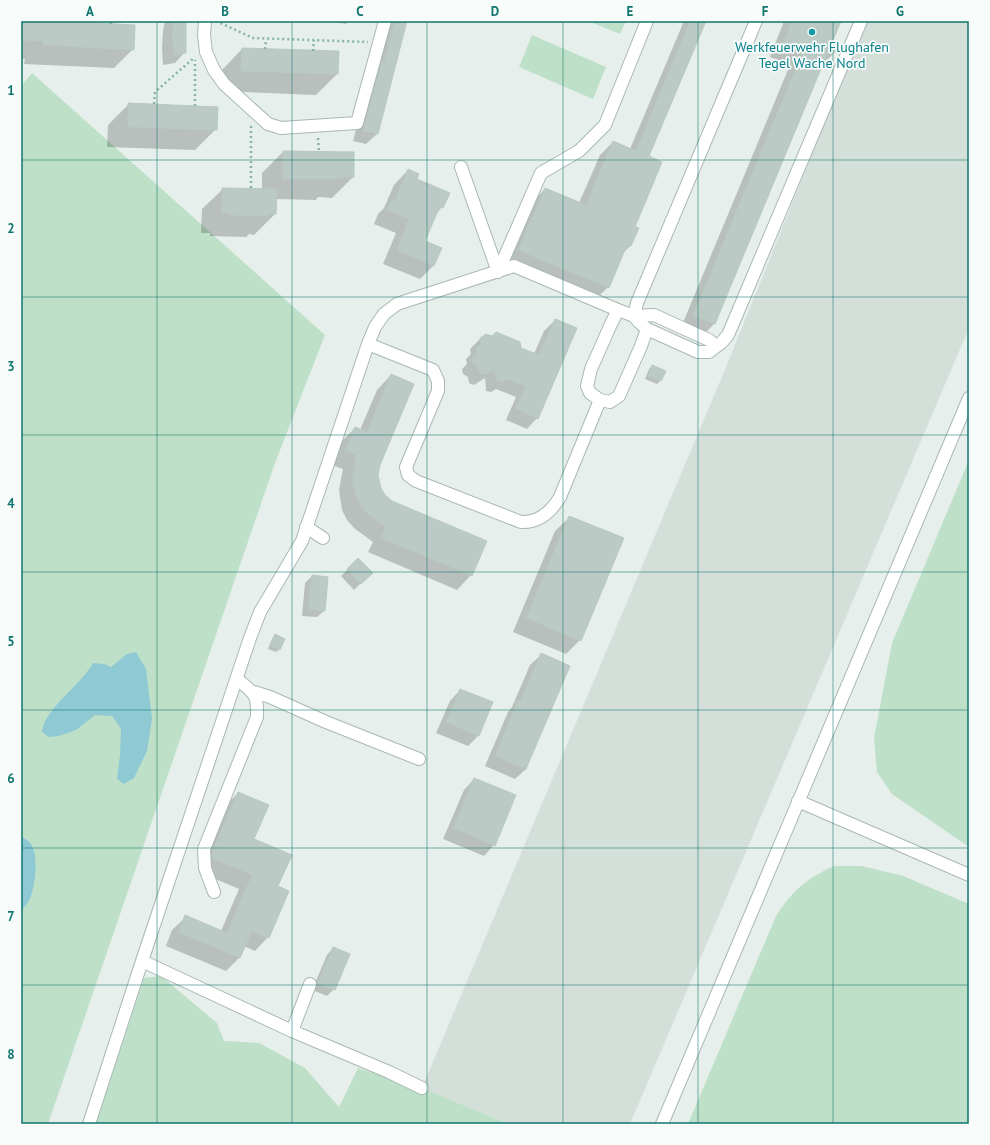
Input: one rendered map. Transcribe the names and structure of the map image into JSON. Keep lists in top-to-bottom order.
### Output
{
  "places": ["Werkfeuerwehr Flughafen Tegel Wache Nord"],
  "grid": {
    "columns": [
      "A",
      "B",
      "C",
      "D",
      "E",
      "F",
      "G"
    ],
    "rows": [
      "1",
      "2",
      "3",
      "4",
      "5",
      "6",
      "7",
      "8"
    ]
  }
}
